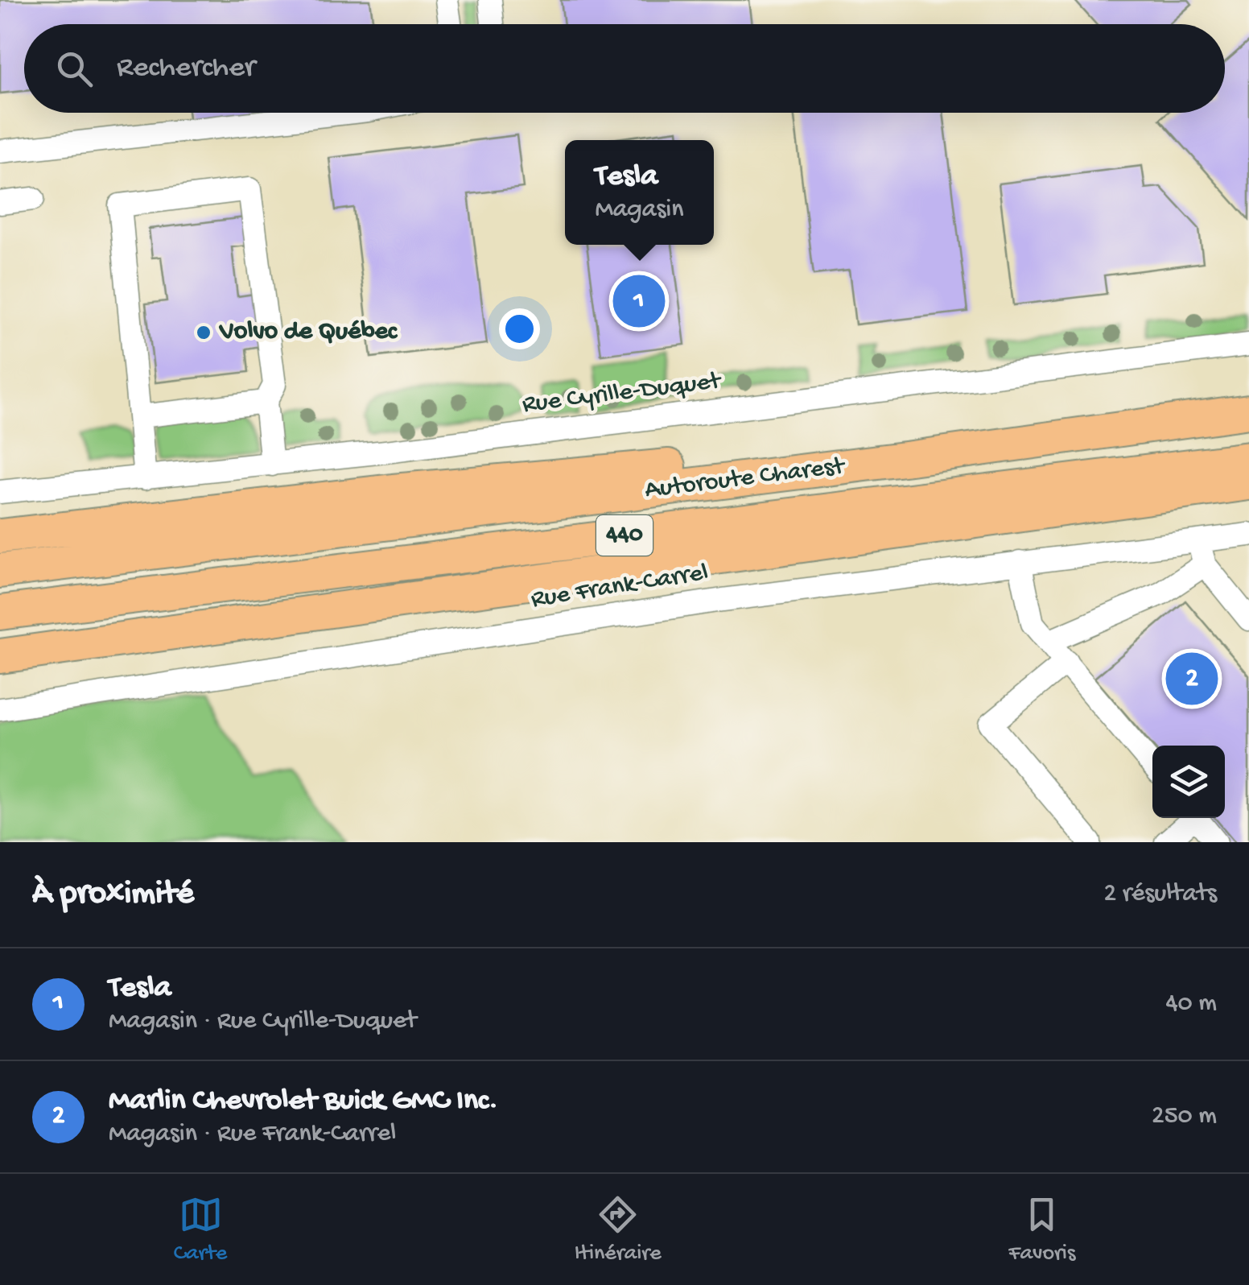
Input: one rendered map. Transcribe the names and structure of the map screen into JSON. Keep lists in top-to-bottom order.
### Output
{
  "streets": {
    "highway": ["Autoroute Charest", "440"],
    "street": ["Rue Cyrille-Duquet", "Rue Frank-Carrel"]
  },
  "places": ["Volvo de Québec"],
  "page": {
    "search": "Rechercher",
    "popup": ["Tesla", "Magasin"],
    "pins": ["1", "2"],
    "heading": ["À proximité", "2 résultats"],
    "list": [
      {
        "mark": "1",
        "name": "Tesla",
        "note": "Magasin · Rue Cyrille-Duquet",
        "value": "40 m"
      },
      {
        "mark": "2",
        "name": "Marlin Chevrolet Buick GMC Inc.",
        "note": "Magasin · Rue Frank-Carrel",
        "value": "250 m"
      }
    ],
    "nav": ["Carte", "Itinéraire", "Favoris"]
  }
}
